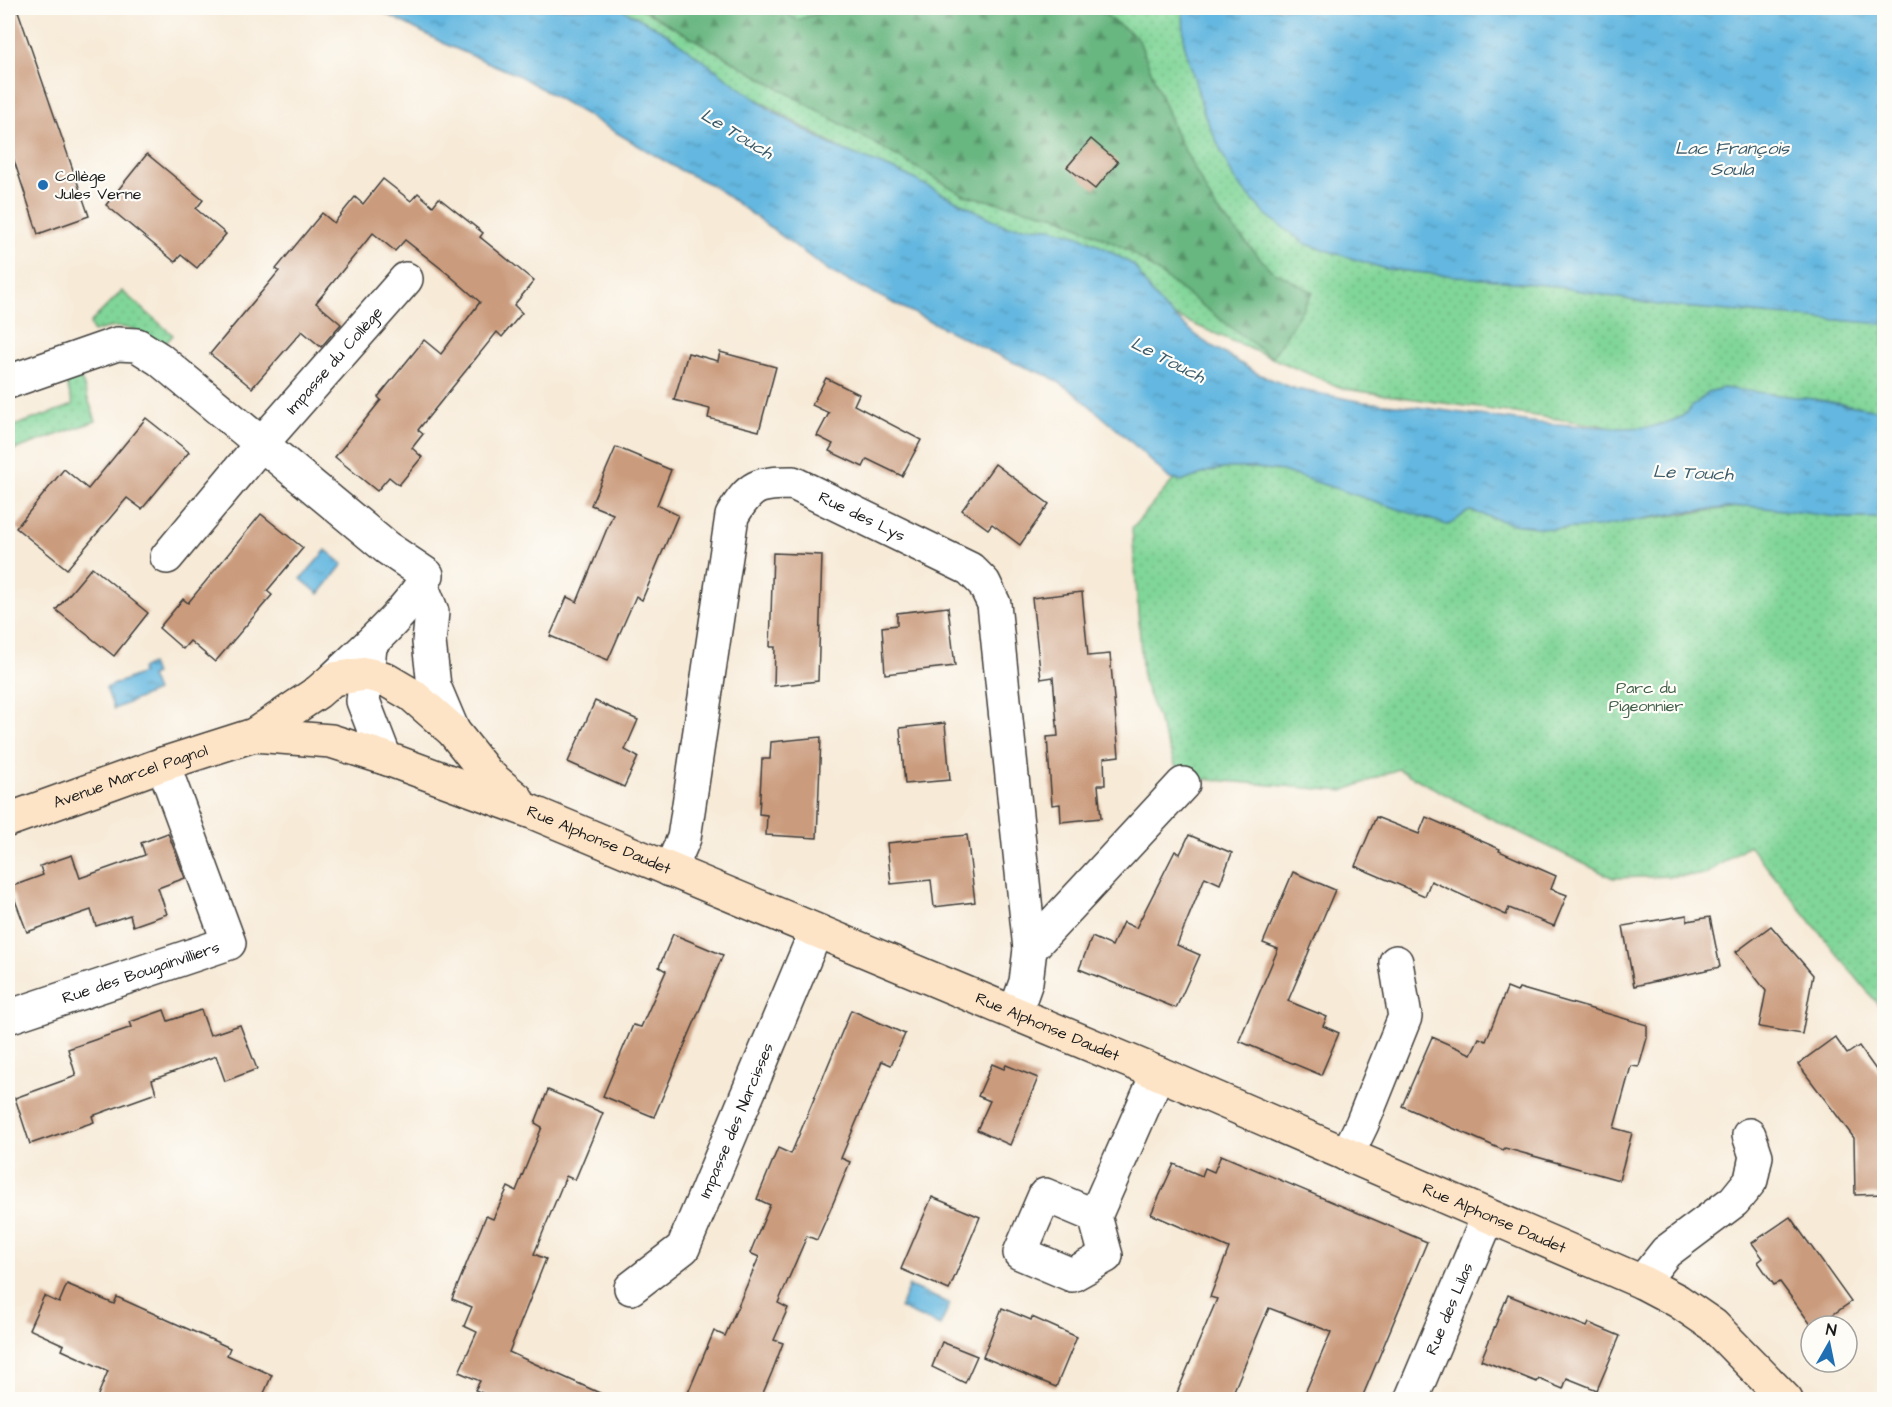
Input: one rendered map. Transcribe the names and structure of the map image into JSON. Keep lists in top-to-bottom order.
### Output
{
  "streets": {
    "street": [
      "Impasse du Collège",
      "Rue des Lys",
      "Avenue Marcel Pagnol",
      "Rue Alphonse Daudet",
      "Rue des Bougainvilliers",
      "Impasse des Narcisses",
      "Rue des Lilas"
    ]
  },
  "crossings": [
    ["Rue des Lys", "Rue Alphonse Daudet"],
    ["Avenue Marcel Pagnol", "Rue Alphonse Daudet"],
    ["Avenue Marcel Pagnol", "Rue des Bougainvilliers"],
    ["Rue Alphonse Daudet", "Impasse des Narcisses"],
    ["Rue Alphonse Daudet", "Rue des Lilas"]
  ],
  "water": ["Le Touch", "Lac François Soula"],
  "parks": ["Parc du Pigeonnier"],
  "places": ["Collège Jules Verne"],
  "north": "top"
}
